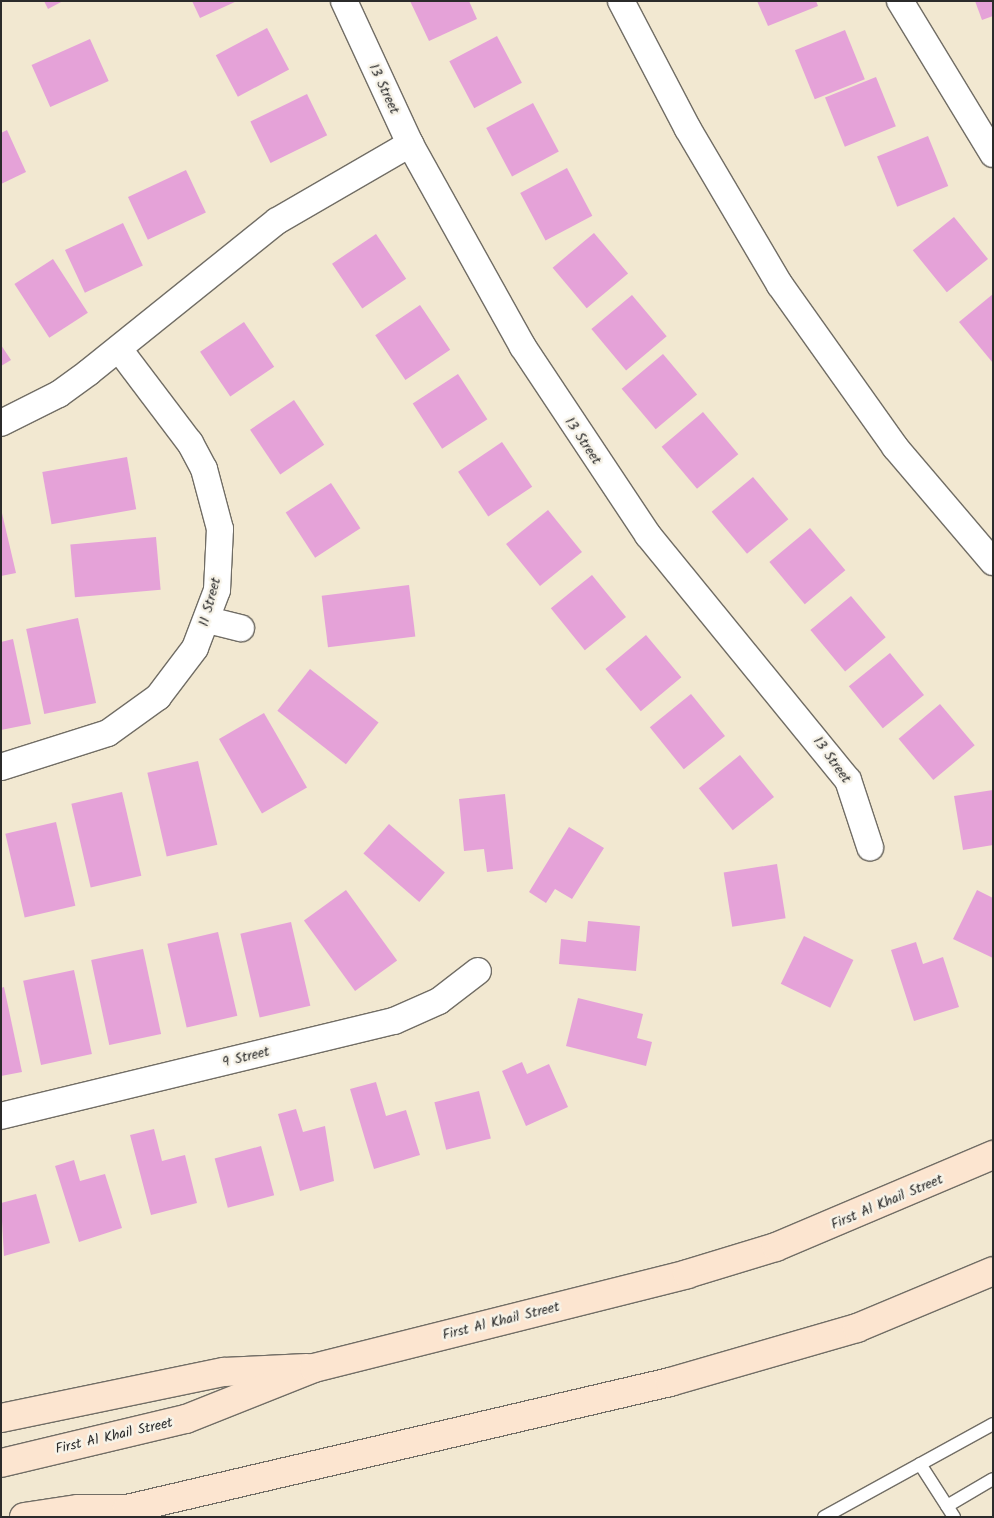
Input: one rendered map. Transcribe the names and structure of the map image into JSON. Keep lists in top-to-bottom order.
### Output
{
  "streets": {
    "main road": ["First Al Khail Street"],
    "street": ["13 Street", "11 Street", "9 Street"]
  }
}
